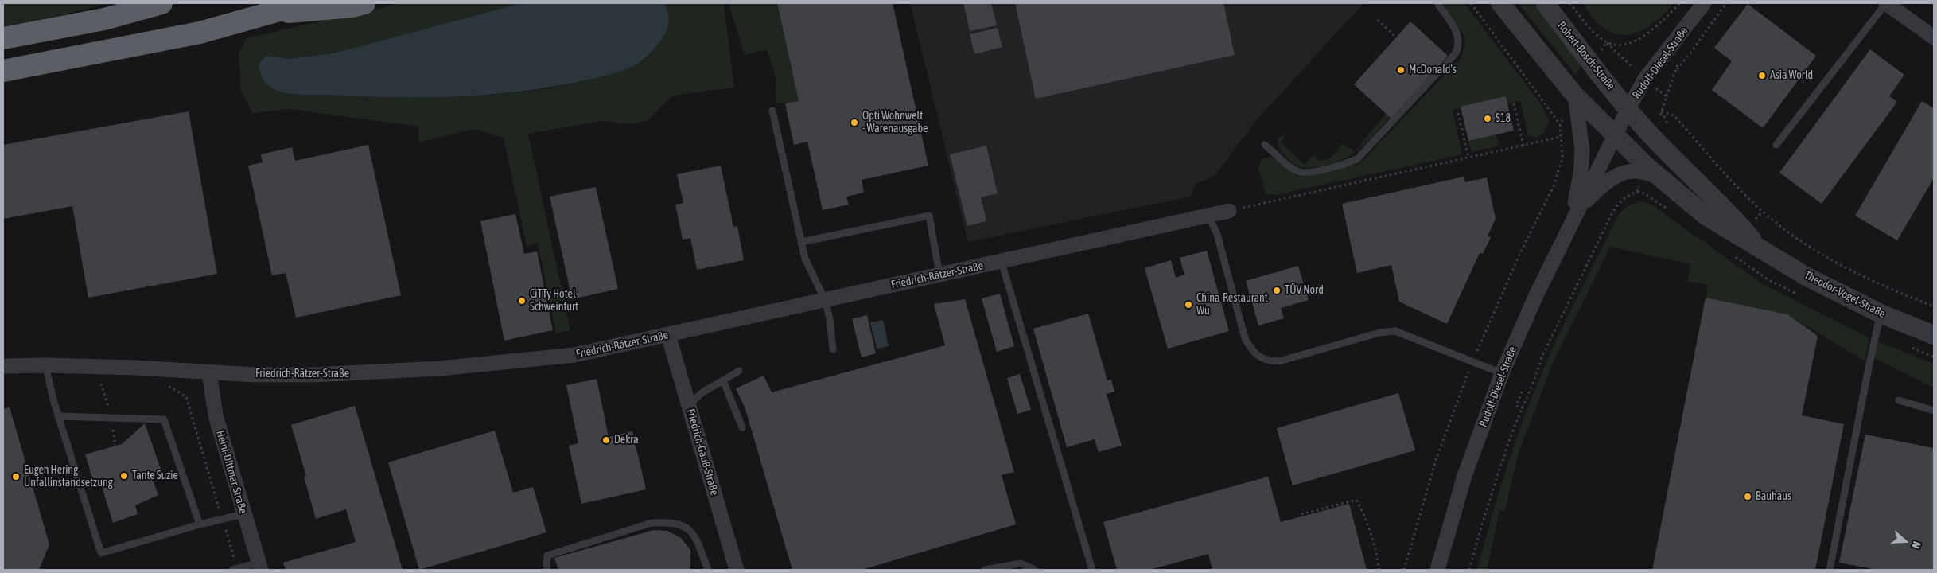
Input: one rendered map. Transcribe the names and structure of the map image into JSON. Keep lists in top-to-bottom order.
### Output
{
  "streets": {
    "street": [
      "Robert-Bosch-Straße",
      "Rudolf-Diesel-Straße",
      "Friedrich-Rätzer-Straße",
      "Theodor-Vogel-Straße",
      "Friedrich-Gauß-Straße",
      "Heini-Dittmar-Straße"
    ]
  },
  "crossings": [
    ["Robert-Bosch-Straße", "Rudolf-Diesel-Straße"],
    ["Robert-Bosch-Straße", "Theodor-Vogel-Straße"],
    ["Rudolf-Diesel-Straße", "Theodor-Vogel-Straße"],
    ["Friedrich-Rätzer-Straße", "Friedrich-Gauß-Straße"],
    ["Friedrich-Rätzer-Straße", "Heini-Dittmar-Straße"]
  ],
  "places": [
    "McDonald's",
    "Asia World",
    "S18",
    "Opti Wohnwelt - Warenausgabe",
    "TÜV Nord",
    "CiTTy Hotel Schweinfurt",
    "China-Restaurant Wu",
    "Dekra",
    "Tante Suzie",
    "Eugen Hering Unfallinstandsetzung",
    "Bauhaus"
  ],
  "north": "right"
}
